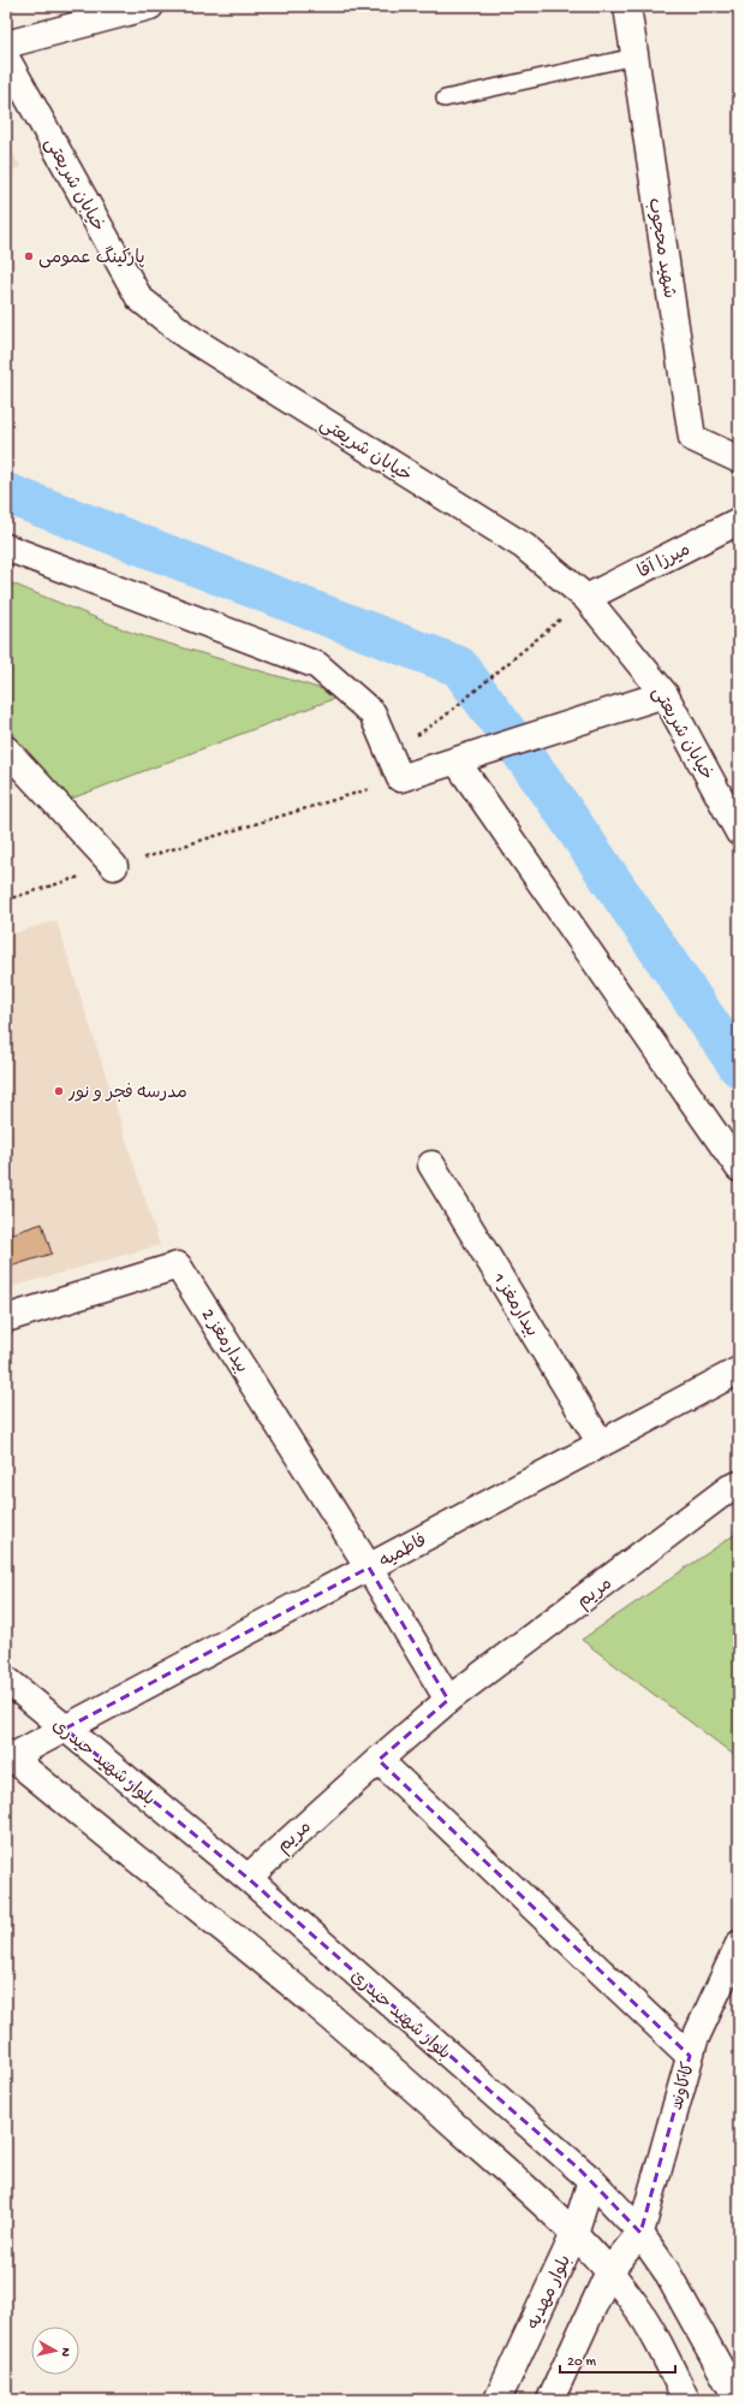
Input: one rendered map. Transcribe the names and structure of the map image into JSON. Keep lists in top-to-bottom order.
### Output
{
  "streets": {
    "street": [
      "خیابان شریعتی",
      "شهید محجوب",
      "میرزا آقا",
      "بیدارمغز 1",
      "بیدارمغز 2",
      "فاطمیه",
      "مریم",
      "بلوار شهید حیدری",
      "کاکاوند",
      "بلوار مهدیه"
    ]
  },
  "crossings": [
    ["خیابان شریعتی", "میرزا آقا"],
    ["بیدارمغز 1", "فاطمیه"],
    ["بیدارمغز 2", "فاطمیه"],
    ["فاطمیه", "بلوار شهید حیدری"],
    ["مریم", "بلوار شهید حیدری"],
    ["بلوار شهید حیدری", "کاکاوند"],
    ["بلوار شهید حیدری", "بلوار مهدیه"]
  ],
  "places": ["پارکینگ عمومی", "مدرسه فجر و نور"],
  "scale_bar": "20 m",
  "north": "right"
}
